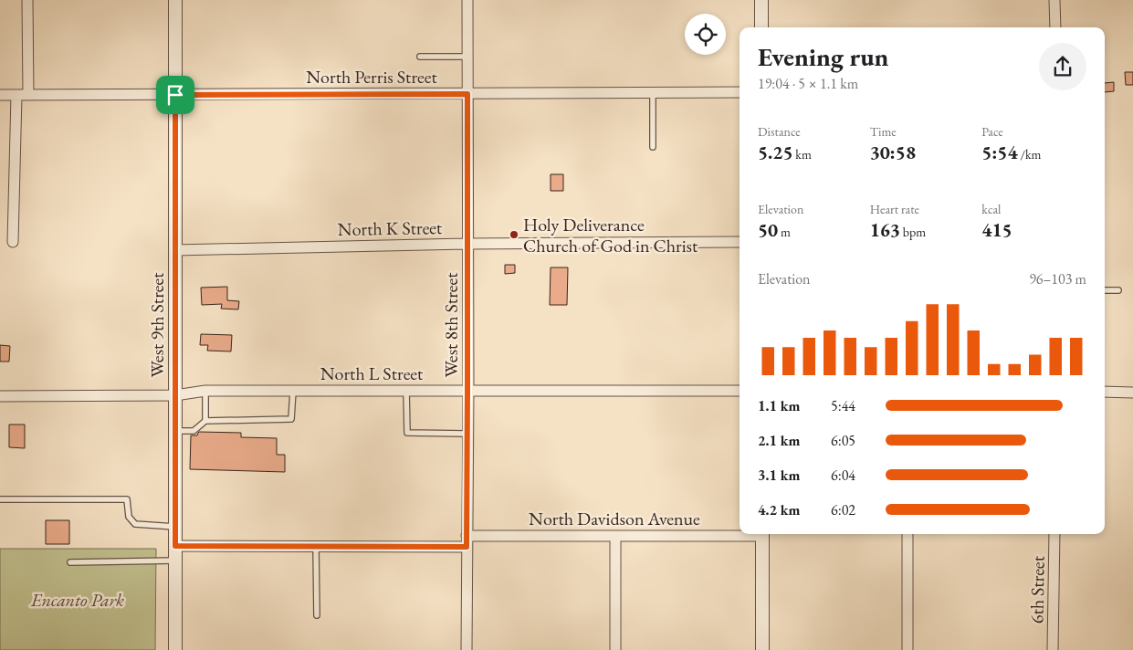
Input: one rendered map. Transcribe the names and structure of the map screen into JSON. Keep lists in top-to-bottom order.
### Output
{
  "streets": {
    "street": [
      "North Perris Street",
      "North K Street",
      "West 9th Street",
      "West 8th Street",
      "North L Street",
      "North Davidson Avenue",
      "6th Street"
    ]
  },
  "crossings": [
    ["North Perris Street", "West 9th Street"],
    ["North Perris Street", "West 8th Street"],
    ["North K Street", "West 9th Street"],
    ["North K Street", "West 8th Street"],
    ["West 9th Street", "North L Street"],
    ["West 8th Street", "North L Street"],
    ["West 8th Street", "North Davidson Avenue"]
  ],
  "parks": ["Encanto Park"],
  "places": ["Holy Deliverance Church of God in Christ"],
  "page": {
    "heading": ["Evening run", "19:04 · 5 × 1.1 km"],
    "stats": [
      ["Distance", "5.25 km"],
      ["Time", "30:58"],
      ["Pace", "5:54 /km"],
      ["Elevation", "50 m"],
      ["Heart rate", "163 bpm"],
      ["kcal", "415"]
    ],
    "chart": ["Elevation", "96–103 m"],
    "list": [
      {
        "name": "1.1 km",
        "note": "5:44"
      },
      {
        "name": "2.1 km",
        "note": "6:05"
      },
      {
        "name": "3.1 km",
        "note": "6:04"
      },
      {
        "name": "4.2 km",
        "note": "6:02"
      }
    ]
  }
}
